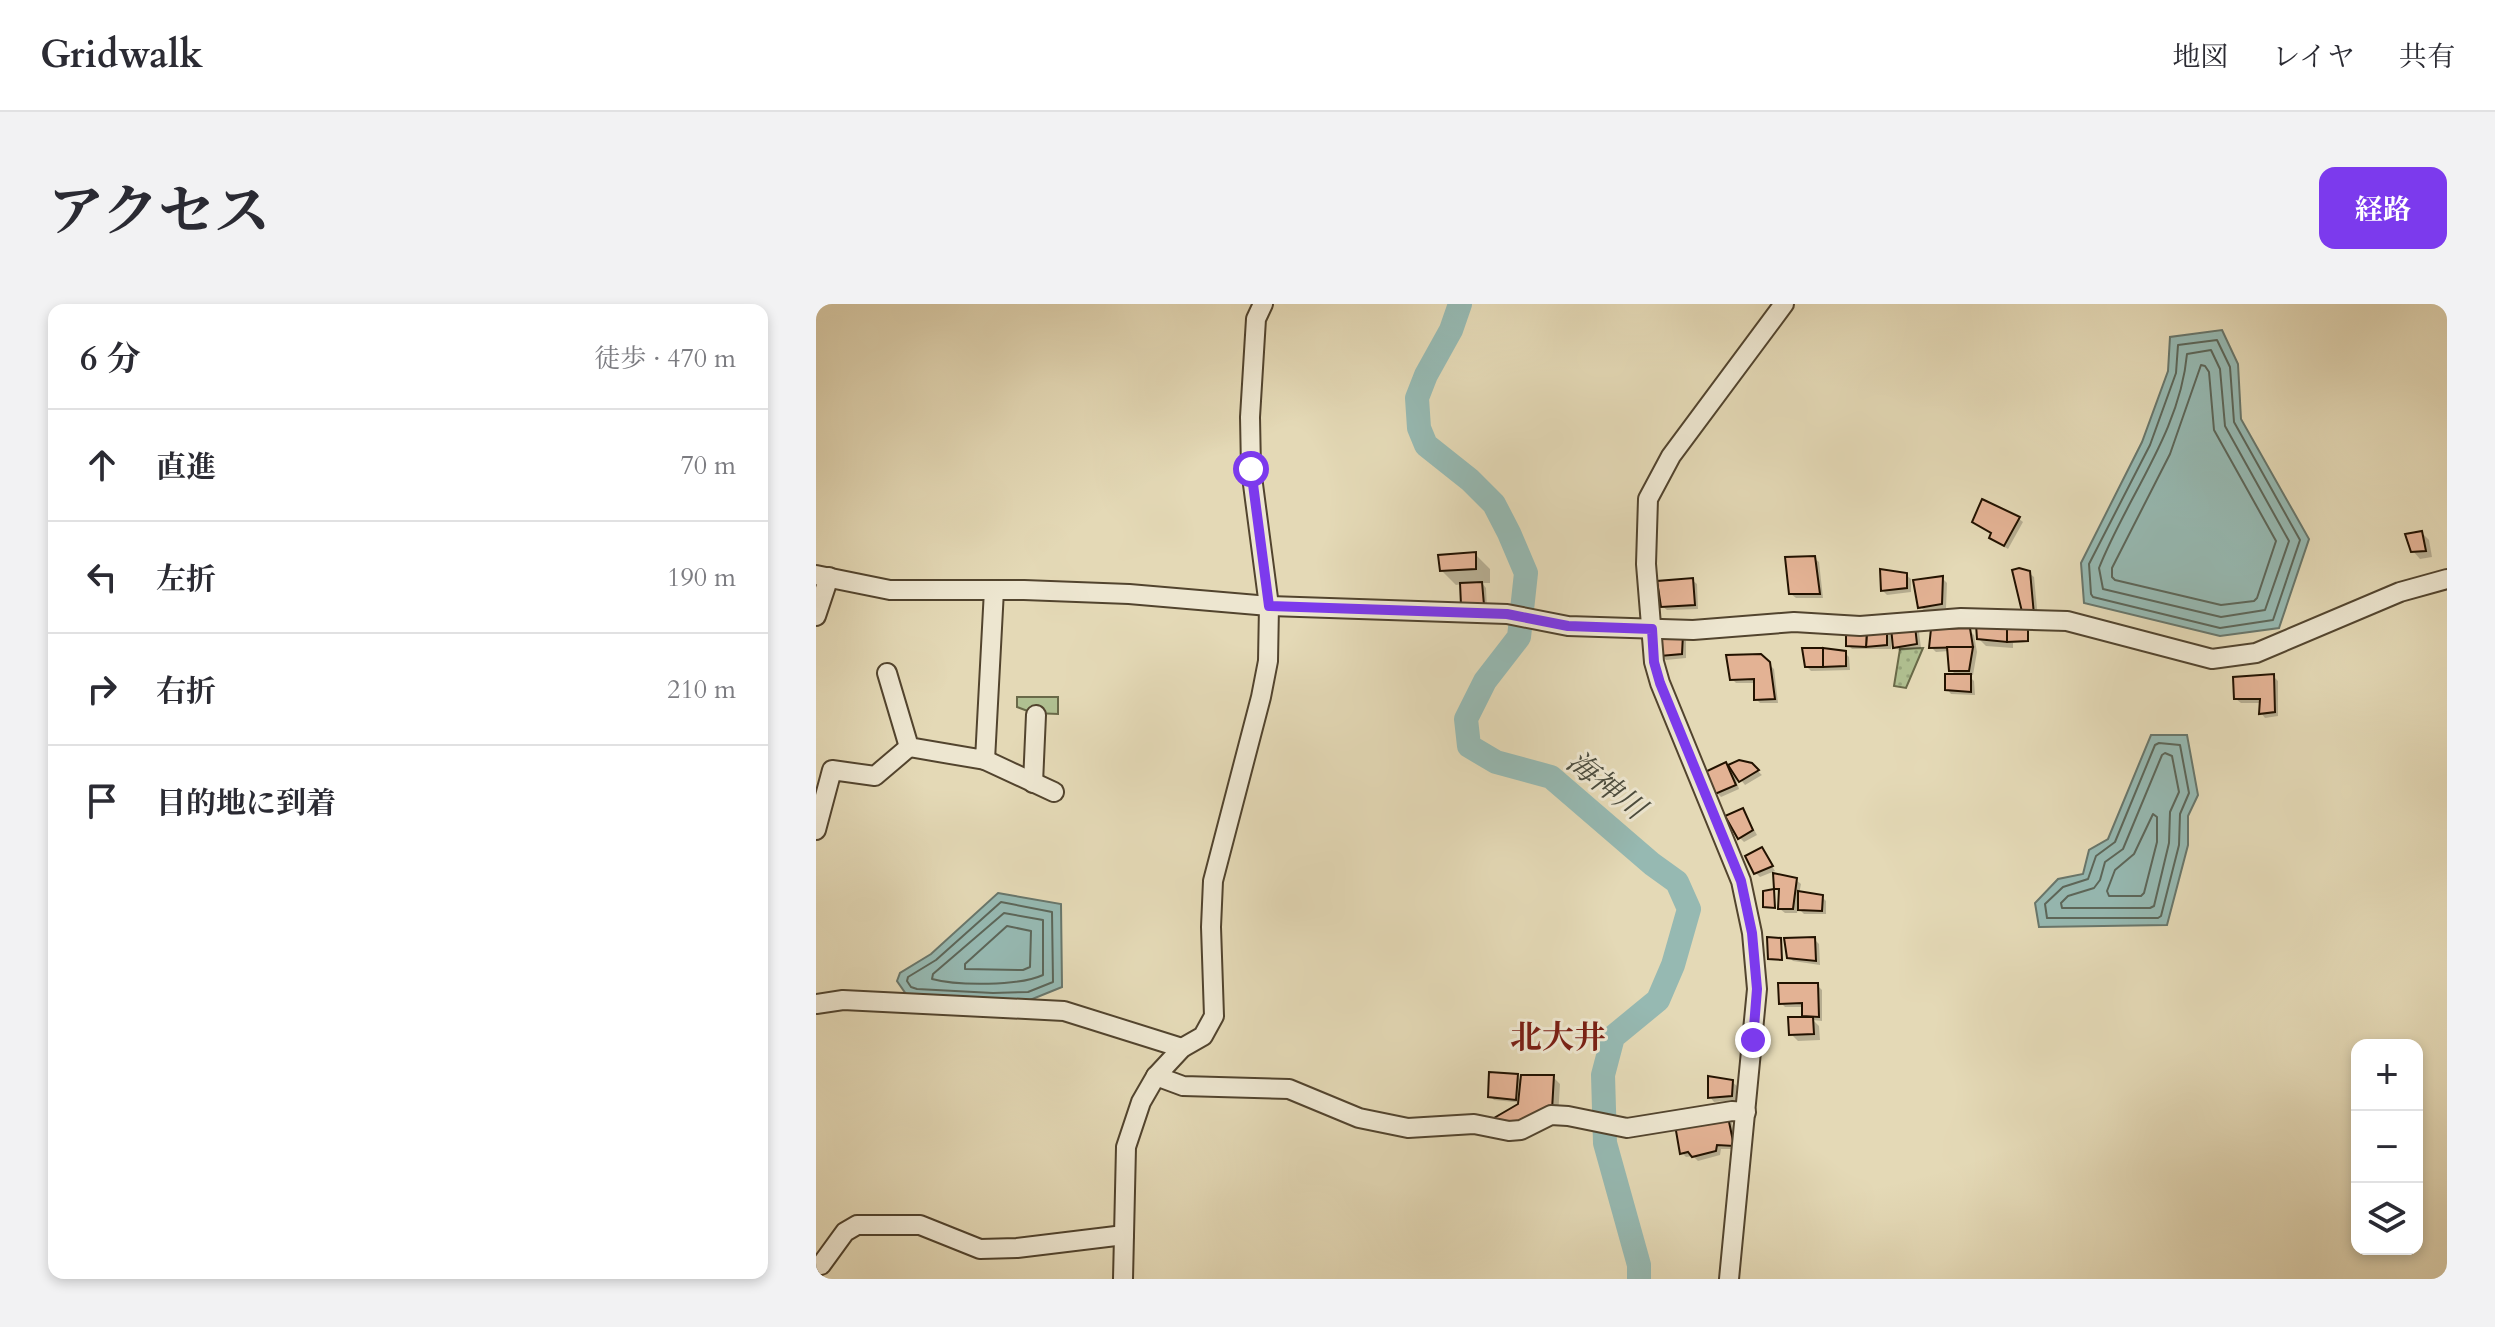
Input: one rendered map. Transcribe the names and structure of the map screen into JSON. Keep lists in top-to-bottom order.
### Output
{
  "districts": ["北大井"],
  "water": ["海神川"],
  "page": {
    "header": "Gridwalk",
    "nav": ["地図", "レイヤ", "共有"],
    "title": "アクセス",
    "buttons": "経路",
    "heading": ["6 分", "徒歩 · 470 m"],
    "list": [
      ["直進", "70 m"],
      ["左折", "190 m"],
      ["右折", "210 m"],
      "目的地に到着"
    ],
    "map_buttons": ["+", "−"]
  }
}
